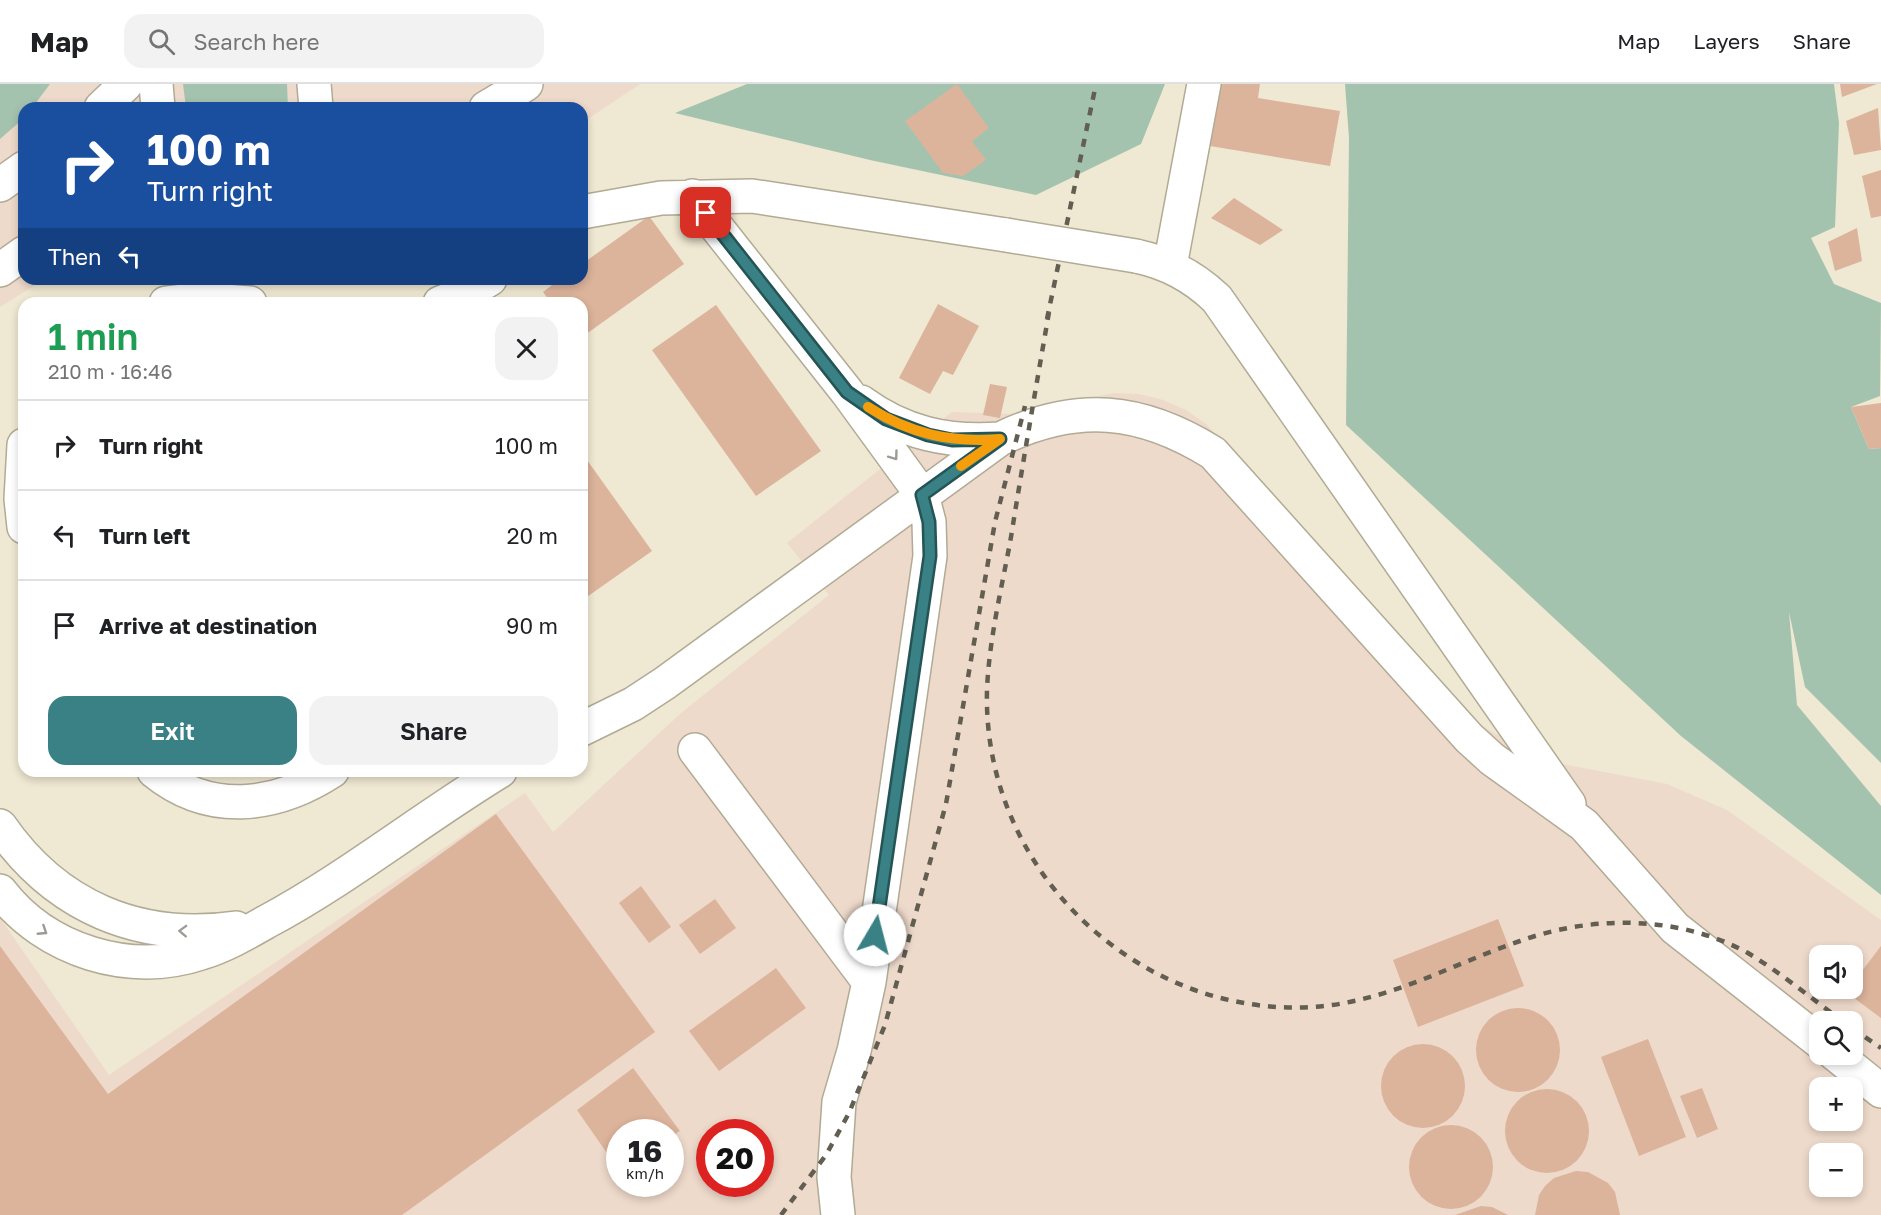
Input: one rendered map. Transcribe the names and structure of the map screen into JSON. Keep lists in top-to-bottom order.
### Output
{
  "page": {
    "header": "Map",
    "search": "Search here",
    "nav": ["Map", "Layers", "Share"],
    "turn": ["100 m", "Turn right"],
    "then": "Then",
    "heading": ["1 min", "210 m · 16:46"],
    "list": [
      {
        "name": "Turn right",
        "value": "100 m"
      },
      {
        "name": "Turn left",
        "value": "20 m"
      },
      {
        "name": "Arrive at destination",
        "value": "90 m"
      }
    ],
    "buttons": ["Exit", "Share"],
    "map_buttons": ["+", "−"],
    "speed": "16 km/h",
    "limit": "20"
  }
}
